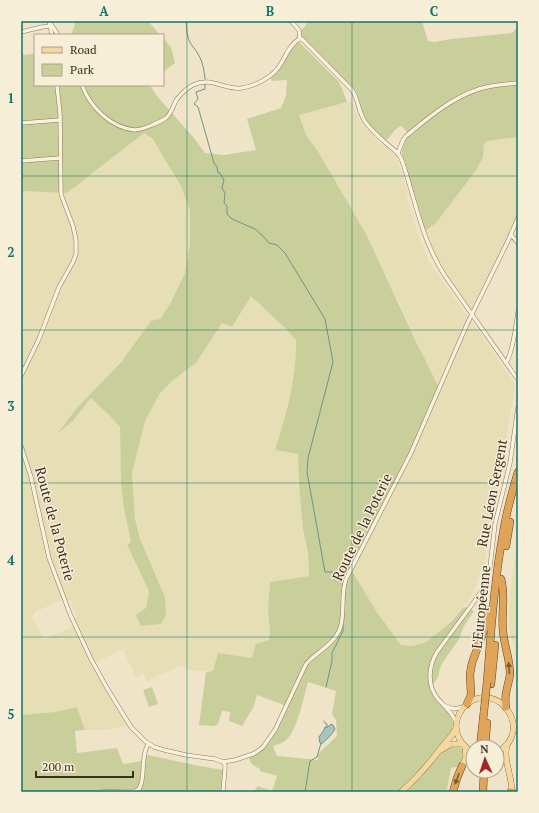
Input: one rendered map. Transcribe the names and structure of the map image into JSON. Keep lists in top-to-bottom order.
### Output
{
  "streets": {
    "highway": ["L'Européenne"],
    "street": ["Rue Léon Sergent", "Route de la Poterie"]
  },
  "legend": ["Road", "Park"],
  "scale_bar": "200 m",
  "north": "top",
  "grid": {
    "columns": ["A", "B", "C"],
    "rows": [
      "1",
      "2",
      "3",
      "4",
      "5"
    ]
  }
}
